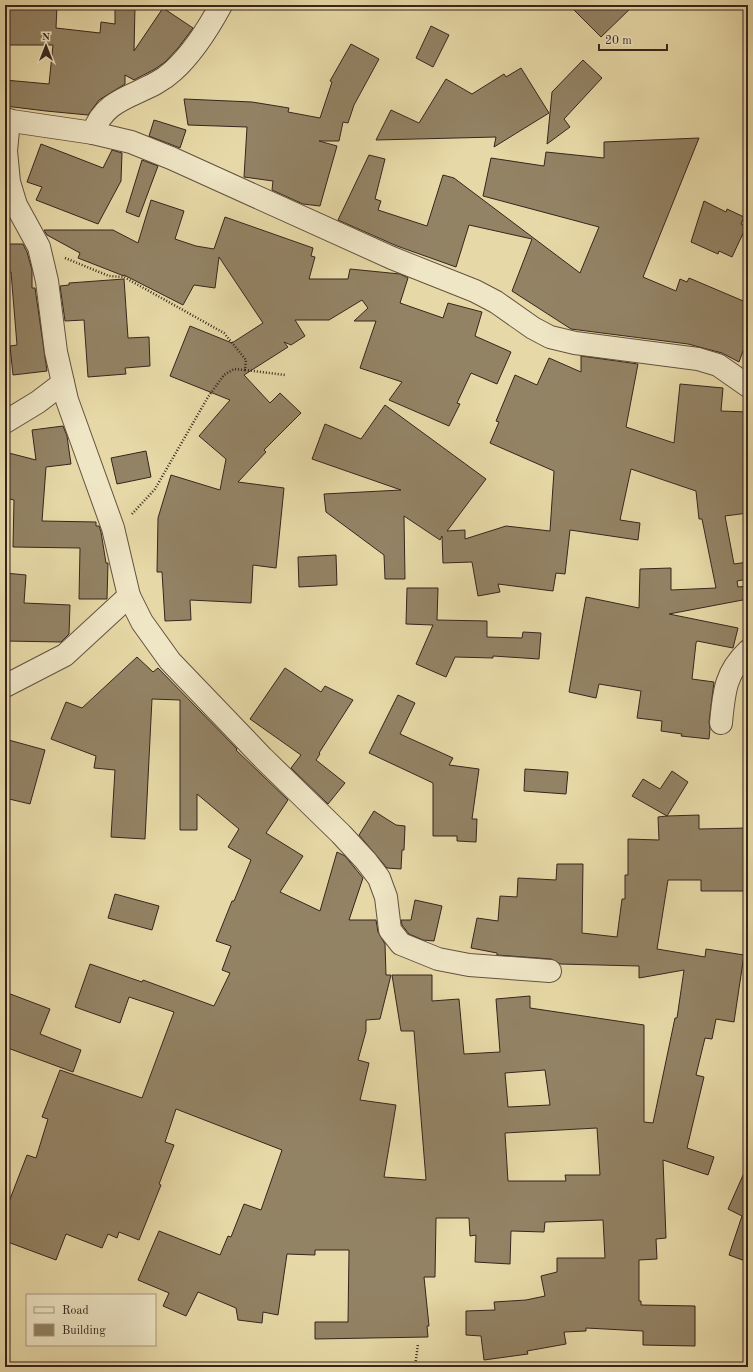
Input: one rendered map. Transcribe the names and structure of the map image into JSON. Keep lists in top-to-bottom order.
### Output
{
  "legend": ["Road", "Building"],
  "scale_bar": "20 m",
  "north": "top"
}
